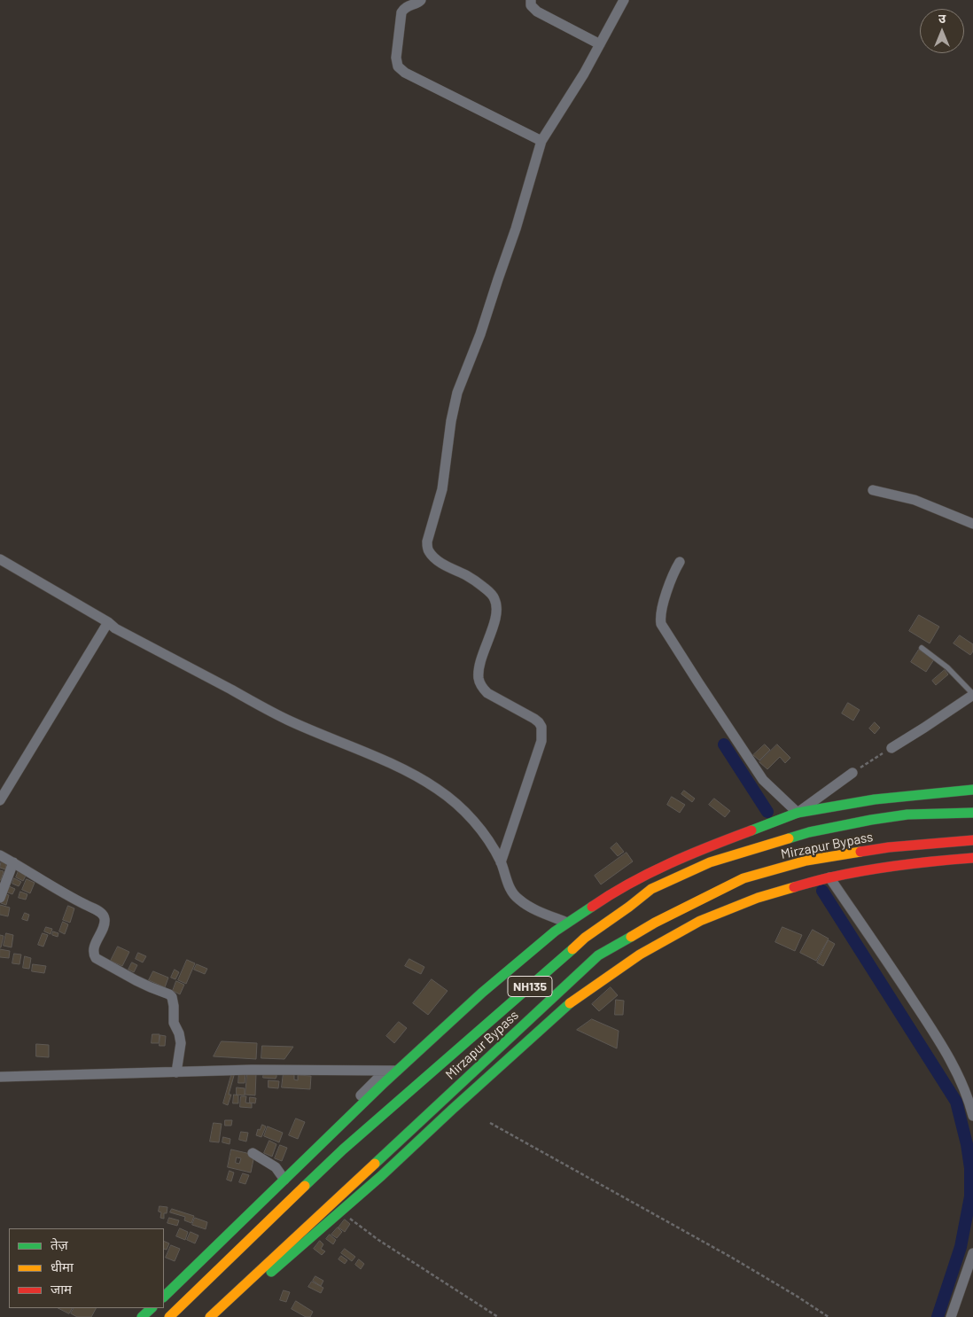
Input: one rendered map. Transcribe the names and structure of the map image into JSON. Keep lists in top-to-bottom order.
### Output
{
  "streets": {
    "main road": ["Mirzapur Bypass", "NH135"]
  },
  "legend": ["तेज़", "धीमा", "जाम"],
  "north": "top"
}
